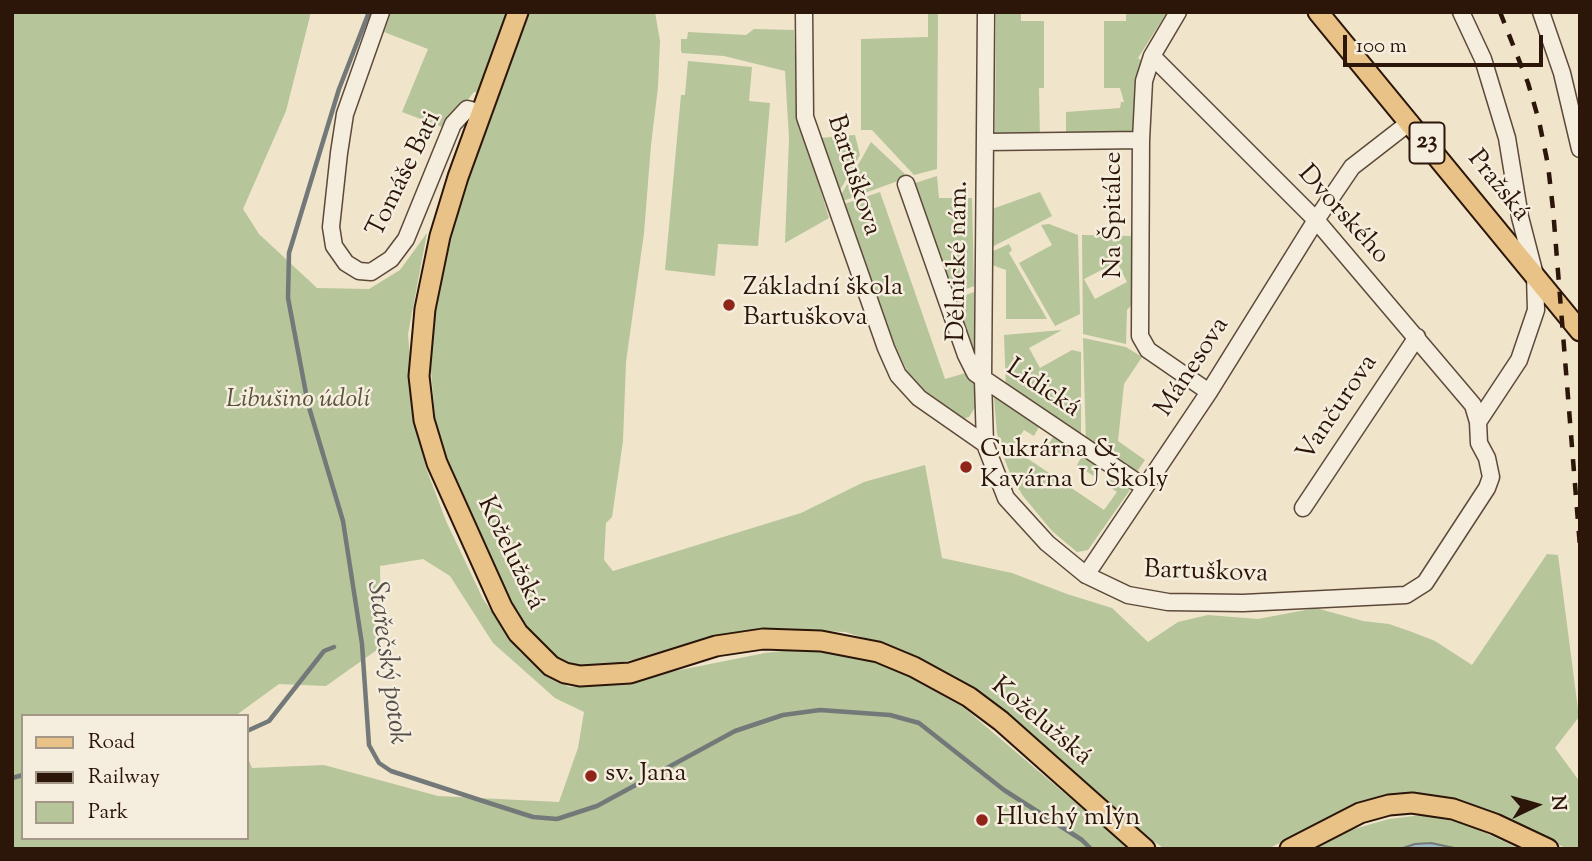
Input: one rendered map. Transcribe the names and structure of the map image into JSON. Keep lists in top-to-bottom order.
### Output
{
  "streets": {
    "main road": ["23", "Pražská", "Koželužská"],
    "street": [
      "Tomáše Bati",
      "Bartuškova",
      "Na Špitálce",
      "Dvorského",
      "Dělnické nám.",
      "Mánesova",
      "Lidická",
      "Vančurova"
    ]
  },
  "crossings": [
    ["Tomáše Bati", "Koželužská"],
    ["Bartuškova", "Dvorského"],
    ["Bartuškova", "Mánesova"],
    ["Bartuškova", "Lidická"],
    ["Pražská", "Mánesova"],
    ["Na Špitálce", "Dvorského"],
    ["Na Špitálce", "Mánesova"],
    ["Dvorského", "Mánesova"],
    ["Dvorského", "Vančurova"],
    ["Dělnické nám.", "Lidická"],
    ["Mánesova", "Lidická"]
  ],
  "water": ["Stařečský potok"],
  "parks": ["Libušino údolí"],
  "places": [
    "Základní škola Bartuškova",
    "Cukrárna & Kavárna U Školy",
    "sv. Jana",
    "Hluchý mlýn"
  ],
  "legend": ["Road", "Railway", "Park"],
  "scale_bar": "100 m",
  "north": "right"
}
